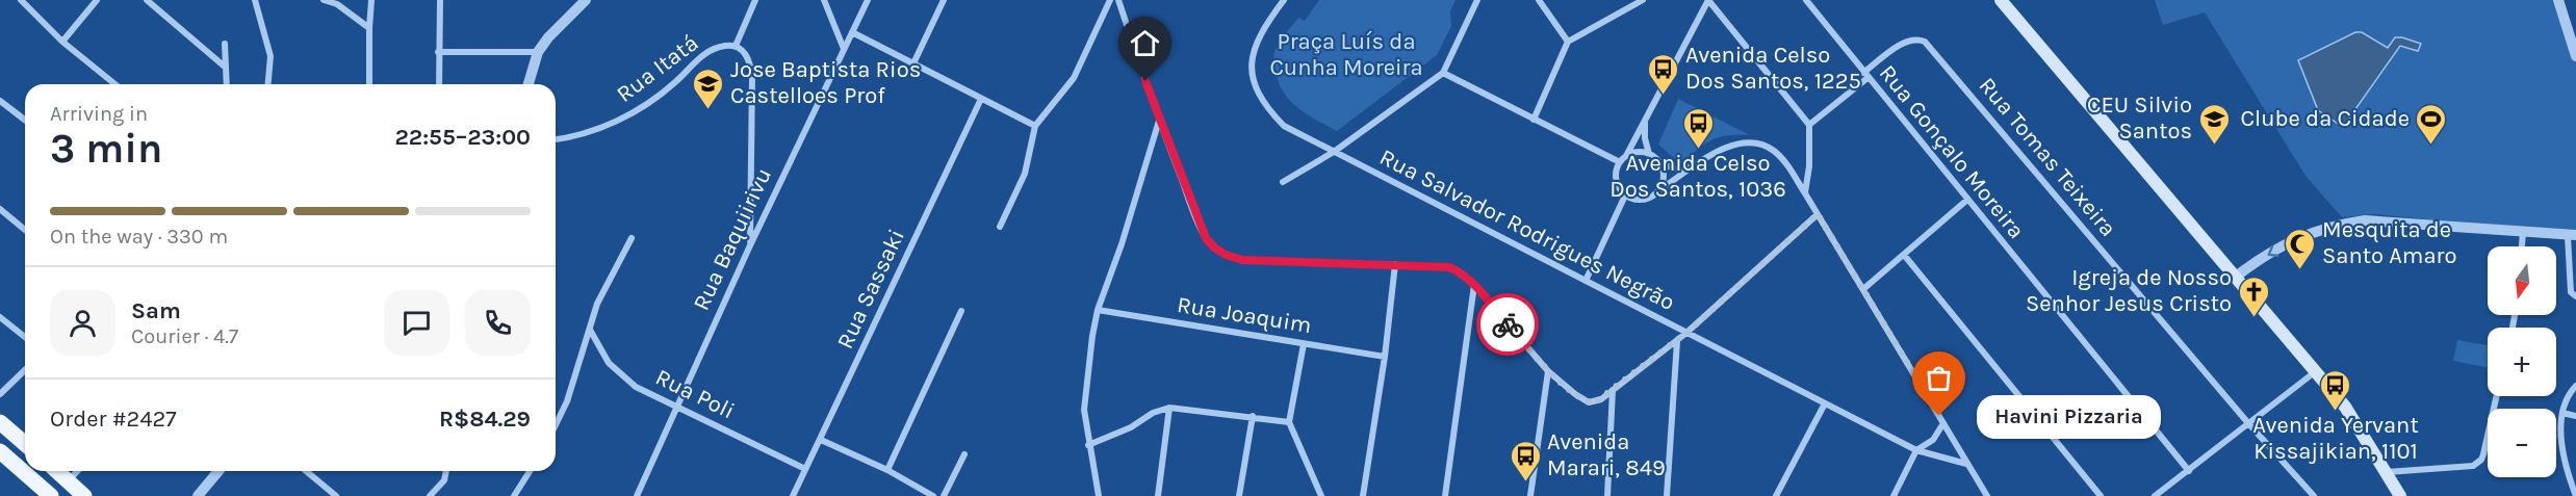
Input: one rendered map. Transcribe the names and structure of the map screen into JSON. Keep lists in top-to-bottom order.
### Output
{
  "streets": {
    "street": [
      "Rua Itatá",
      "Rua Gonçalo Moreira",
      "Rua Tomas Teixeira",
      "Rua Salvador Rodrigues Negrão",
      "Rua Baquiirivu",
      "Rua Sassaki",
      "Rua Joaquim",
      "Rua Poli"
    ]
  },
  "crossings": [
    ["Rua Itatá", "Rua Baquiirivu"],
    ["Rua Gonçalo Moreira", "Rua Tomas Teixeira"],
    ["Rua Baquiirivu", "Rua Poli"],
    ["Rua Sassaki", "Rua Poli"]
  ],
  "parks": ["Praça Luís da Cunha Moreira"],
  "places": {
    "bus stop": [
      "Avenida Celso Dos Santos, 1225",
      "Avenida Celso Dos Santos, 1036",
      "Avenida Yervant Kissajikian, 1101",
      "Avenida Marari, 849"
    ],
    "school or university": ["Jose Baptista Rios Castelloes Prof", "CEU Silvio Santos"],
    "sports": ["Clube da Cidade"],
    "mosque": ["Mesquita de Santo Amaro"],
    "church": ["Igreja de Nosso Senhor Jesus Cristo"],
    "other": ["Havini Pizzaria"]
  },
  "north": "bottom",
  "page": {
    "heading": ["3 min", "Arriving in", "22:55–23:00"],
    "panel": [
      "Sam",
      "Courier · 4.7",
      "Order #2427",
      "R$84.29"
    ],
    "bar": "On the way · 330 m",
    "map_buttons": ["+", "−"],
    "bubble": "Havini Pizzaria"
  }
}
